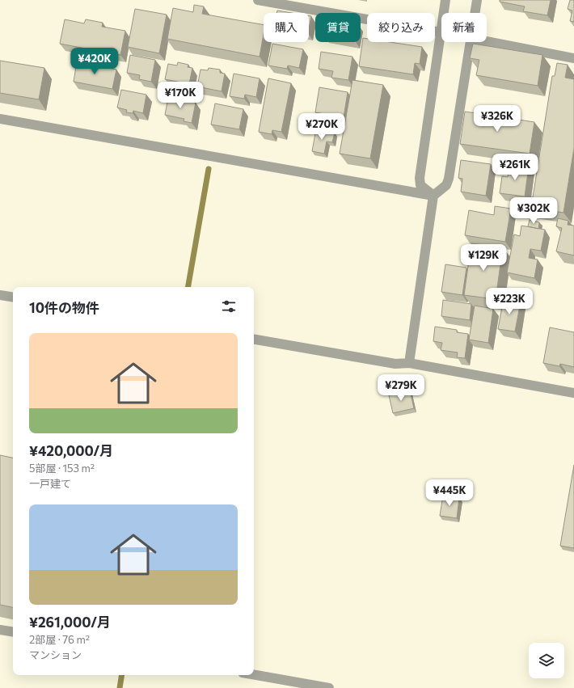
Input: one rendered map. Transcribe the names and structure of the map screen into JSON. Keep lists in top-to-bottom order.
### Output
{
  "page": {
    "chip": [
      "購入",
      "賃貸",
      "絞り込み",
      "新着"
    ],
    "price": [
      "¥420K",
      "¥170K",
      "¥326K",
      "¥270K",
      "¥261K",
      "¥302K",
      "¥129K",
      "¥223K",
      "¥279K",
      "¥445K"
    ],
    "heading": "10件の物件",
    "list": [
      {
        "name": "¥420,000/月",
        "note": "5部屋 · 153 m² · 一戸建て"
      },
      {
        "name": "¥261,000/月",
        "note": "2部屋 · 76 m² · マンション"
      }
    ]
  }
}
